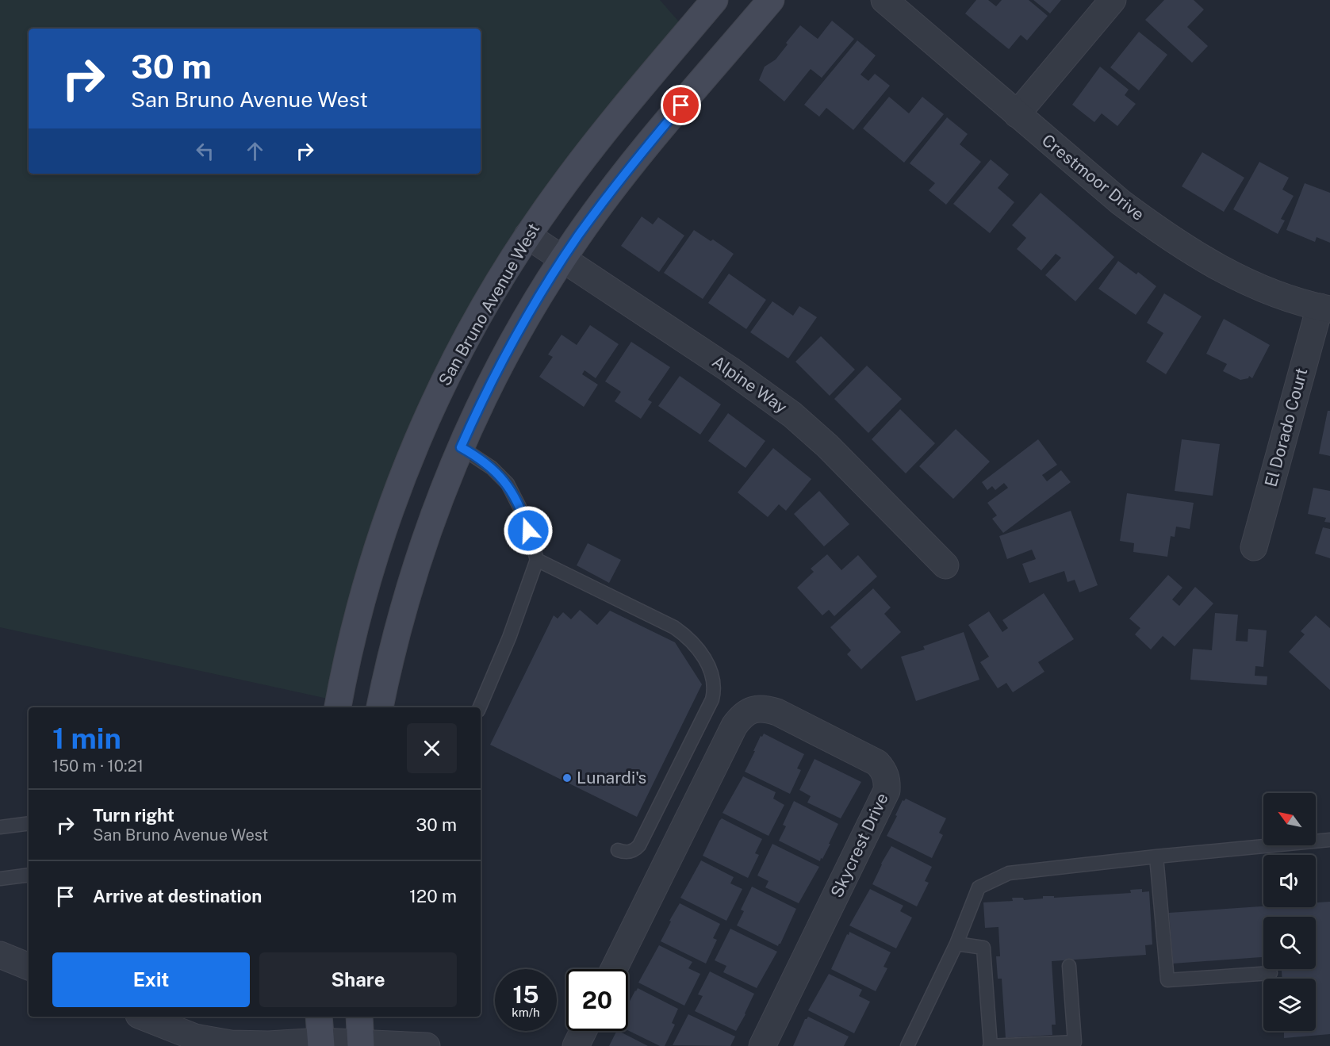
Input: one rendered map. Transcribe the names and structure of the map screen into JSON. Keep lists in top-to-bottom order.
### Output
{
  "streets": {
    "main road": ["San Bruno Avenue West"],
    "street": [
      "Crestmoor Drive",
      "Alpine Way",
      "El Dorado Court",
      "Skycrest Drive"
    ]
  },
  "crossings": [
    ["Crestmoor Drive", "El Dorado Court"],
    ["San Bruno Avenue West", "Alpine Way"]
  ],
  "places": ["Lunardi's"],
  "north": "top left",
  "page": {
    "turn": ["30 m", "San Bruno Avenue West"],
    "heading": ["1 min", "150 m · 10:21"],
    "list": [
      {
        "name": "Turn right",
        "note": "San Bruno Avenue West",
        "value": "30 m"
      },
      {
        "name": "Arrive at destination",
        "value": "120 m"
      }
    ],
    "buttons": ["Exit", "Share"],
    "speed": "15 km/h",
    "limit": "20"
  }
}
